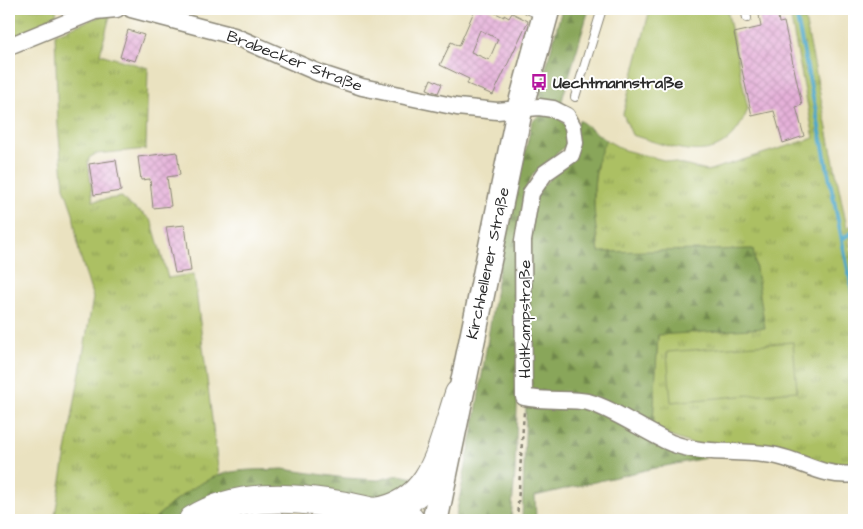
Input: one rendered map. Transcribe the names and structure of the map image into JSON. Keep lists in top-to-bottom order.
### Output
{
  "streets": {
    "main road": ["Kirchhellener Straße"],
    "street": ["Brabecker Straße", "Holtkampstraße"]
  },
  "crossings": [
    ["Brabecker Straße", "Kirchhellener Straße"],
    ["Brabecker Straße", "Holtkampstraße"],
    ["Kirchhellener Straße", "Holtkampstraße"]
  ],
  "places": {
    "bus stop": ["Uechtmannstraße"]
  }
}
